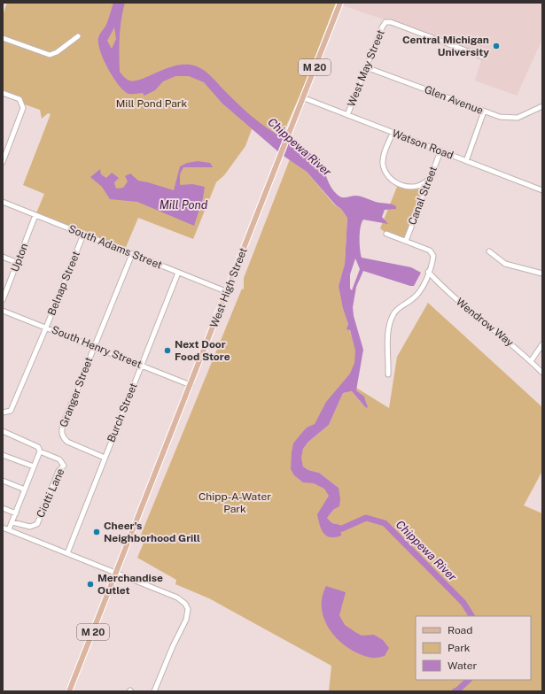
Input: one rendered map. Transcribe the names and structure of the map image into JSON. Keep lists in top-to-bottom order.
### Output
{
  "streets": {
    "main road": ["M 20", "West High Street"],
    "street": [
      "West May Street",
      "Glen Avenue",
      "Watson Road",
      "Canal Street",
      "South Adams Street",
      "Upton",
      "Belnap Street",
      "Wendrow Way",
      "South Henry Street",
      "Granger Street",
      "Burch Street",
      "Ciotti Lane"
    ]
  },
  "crossings": [
    ["M 20", "West High Street"],
    ["West May Street", "Glen Avenue"],
    ["West May Street", "Watson Road"],
    ["Watson Road", "Canal Street"],
    ["Watson Road", "West High Street"],
    ["South Adams Street", "Upton"],
    ["South Adams Street", "Belnap Street"],
    ["South Adams Street", "West High Street"],
    ["South Adams Street", "Granger Street"],
    ["South Adams Street", "Burch Street"],
    ["Belnap Street", "South Henry Street"],
    ["West High Street", "South Henry Street"],
    ["South Henry Street", "Granger Street"],
    ["South Henry Street", "Burch Street"],
    ["Granger Street", "Burch Street"]
  ],
  "water": ["Chippewa River", "Mill Pond"],
  "parks": ["Mill Pond Park", "Chipp-A-Water Park"],
  "places": [
    "Central Michigan University",
    "Next Door Food Store",
    "Cheer's Neighborhood Grill",
    "Merchandise Outlet"
  ],
  "legend": ["Road", "Park", "Water"]
}
